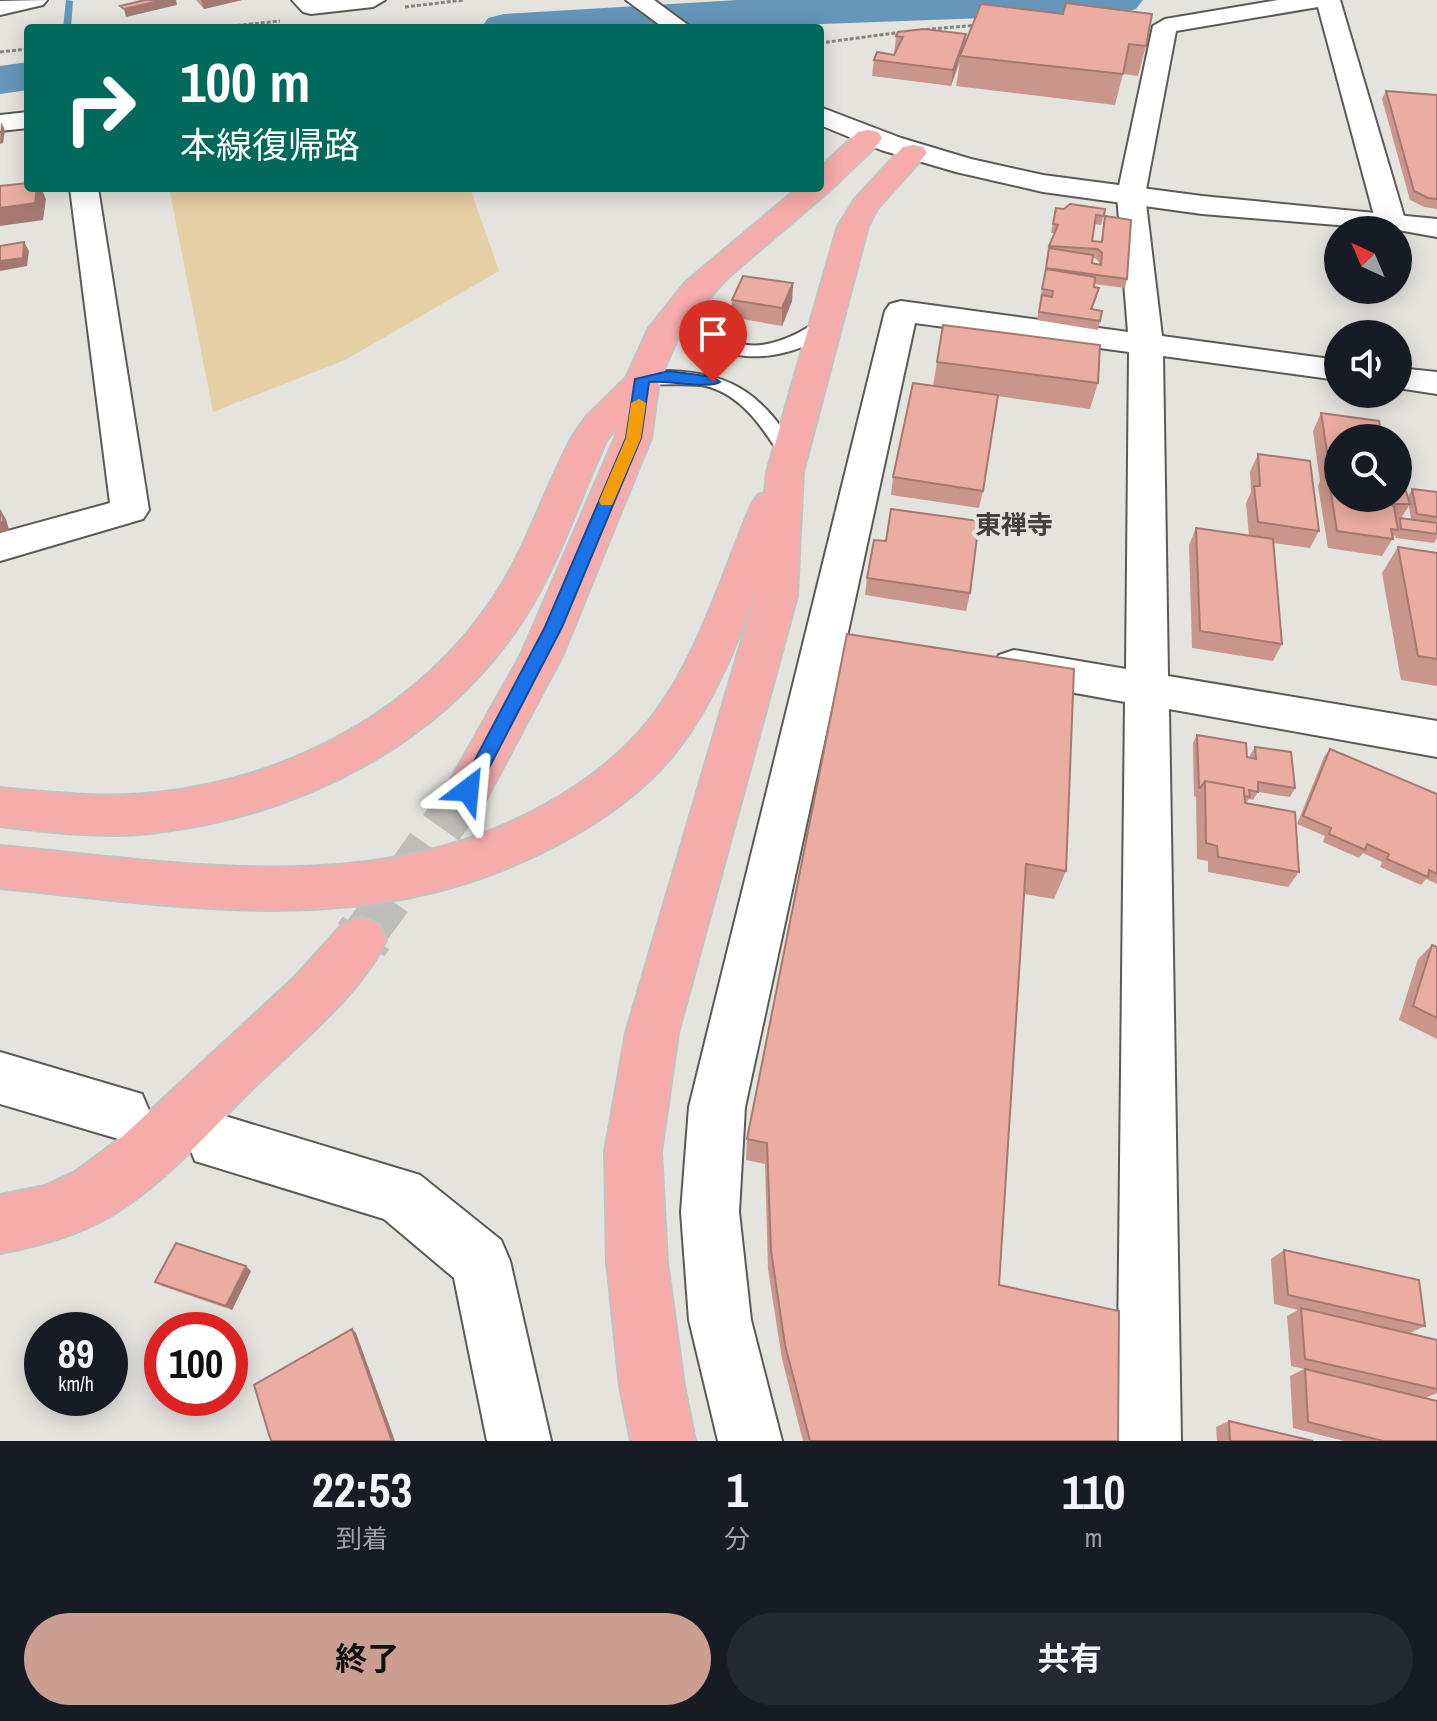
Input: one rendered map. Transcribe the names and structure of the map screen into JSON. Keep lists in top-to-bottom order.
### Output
{
  "districts": ["東禅寺"],
  "north": "top left",
  "page": {
    "turn": ["100 m", "本線復帰路"],
    "speed": "89 km/h",
    "limit": "100",
    "eta": [
      "22:53",
      "到着",
      "1",
      "分",
      "110",
      "m"
    ],
    "buttons": ["終了", "共有"]
  }
}
